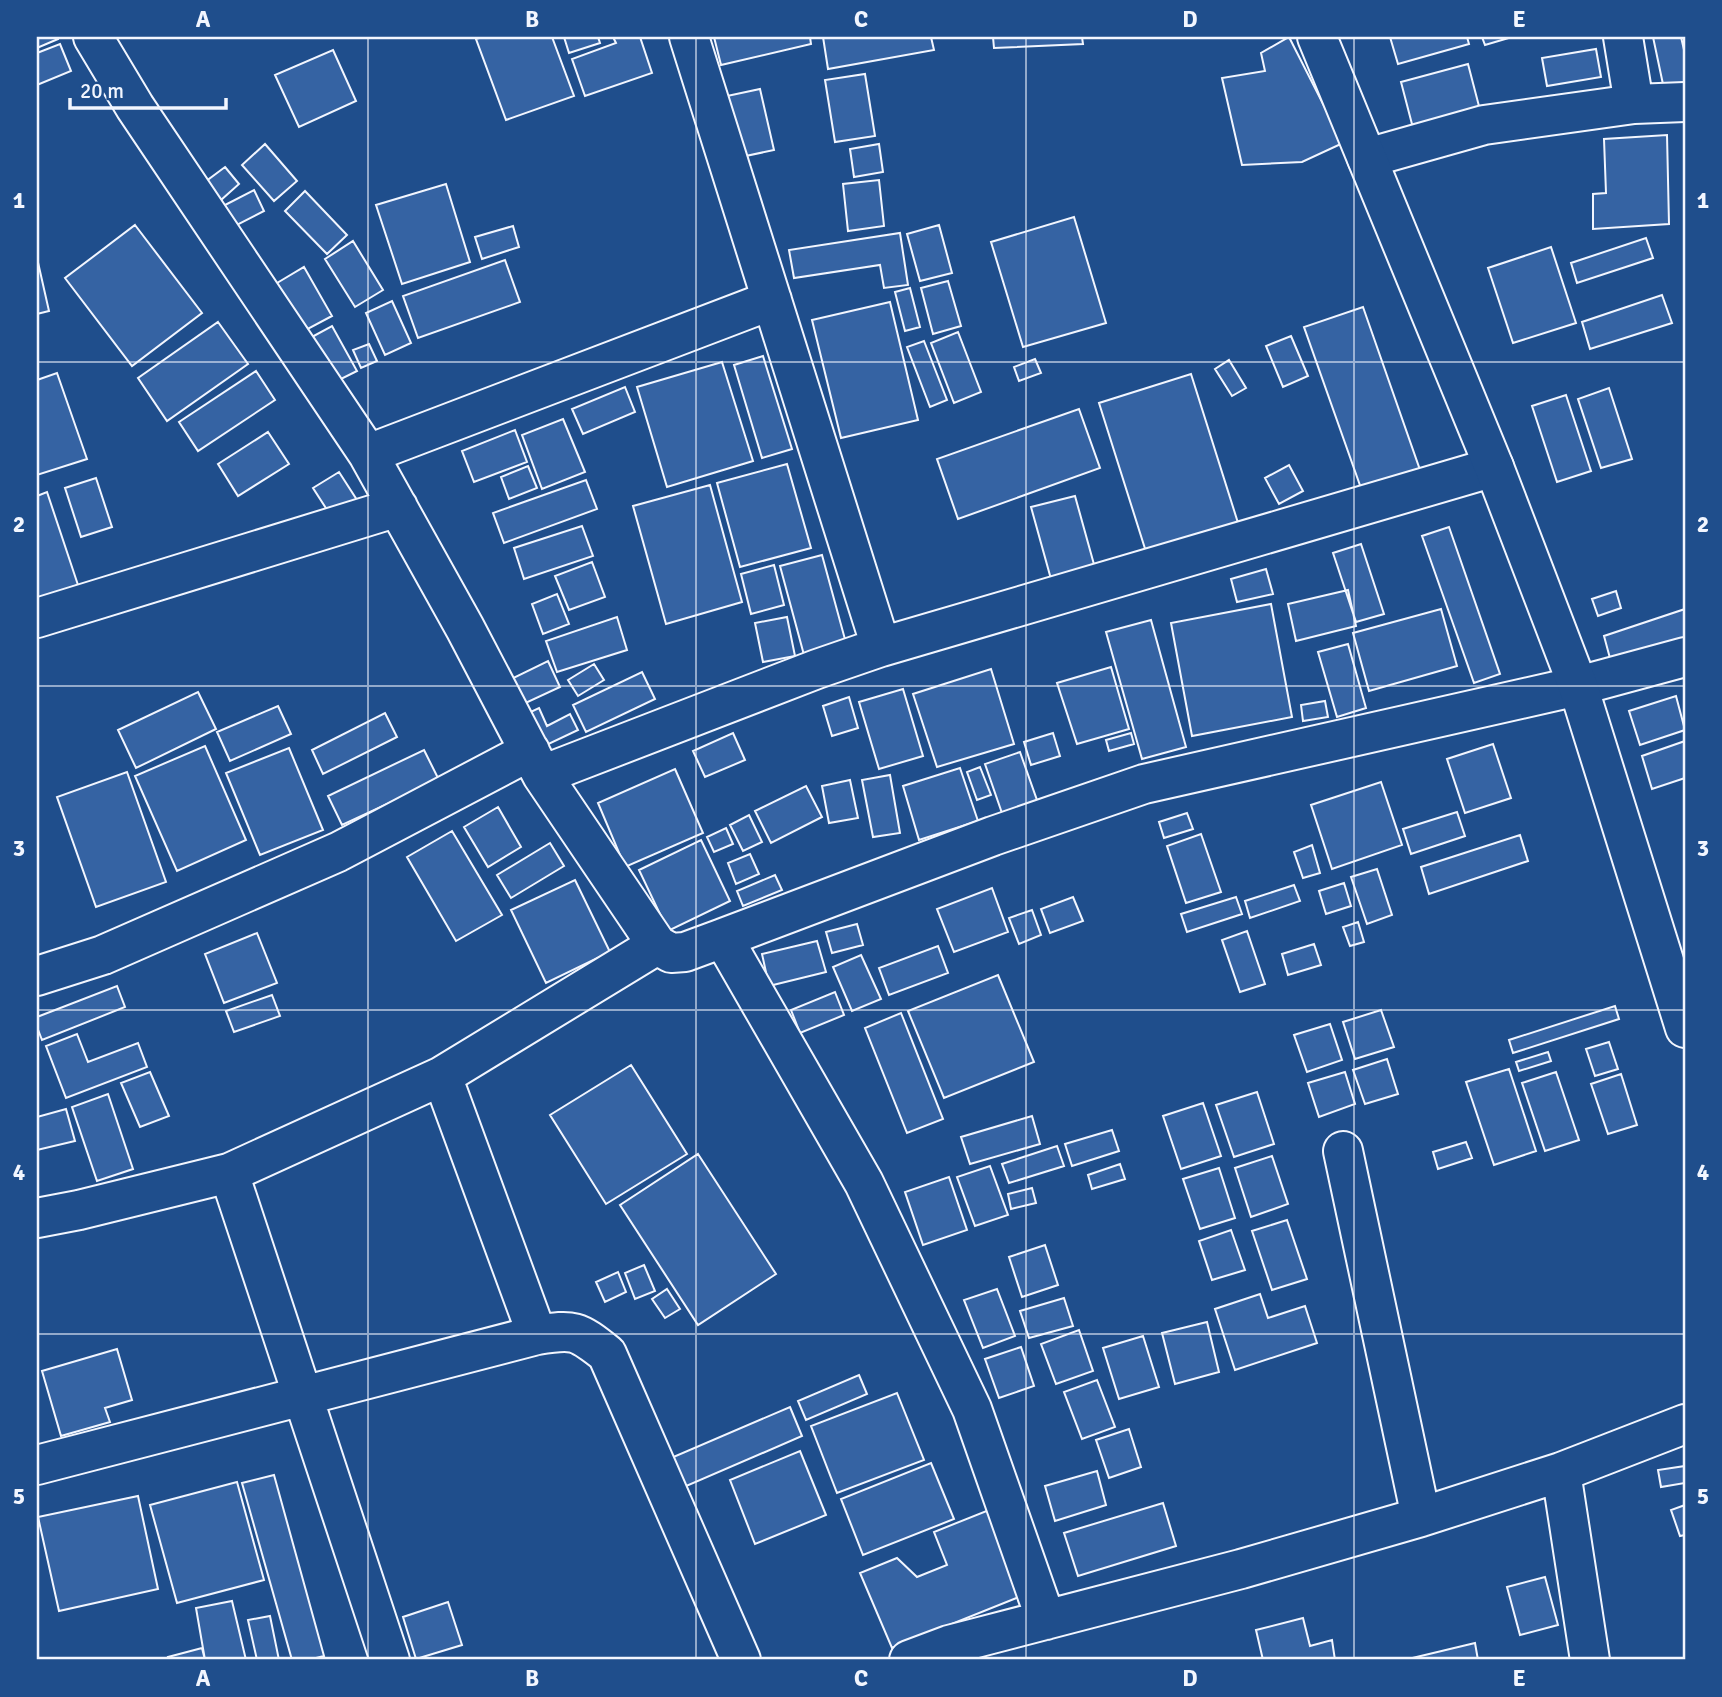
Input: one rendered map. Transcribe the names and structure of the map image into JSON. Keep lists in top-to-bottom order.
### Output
{
  "scale_bar": "20 m",
  "grid": {
    "columns": [
      "A",
      "B",
      "C",
      "D",
      "E"
    ],
    "rows": [
      "1",
      "2",
      "3",
      "4",
      "5"
    ]
  }
}
